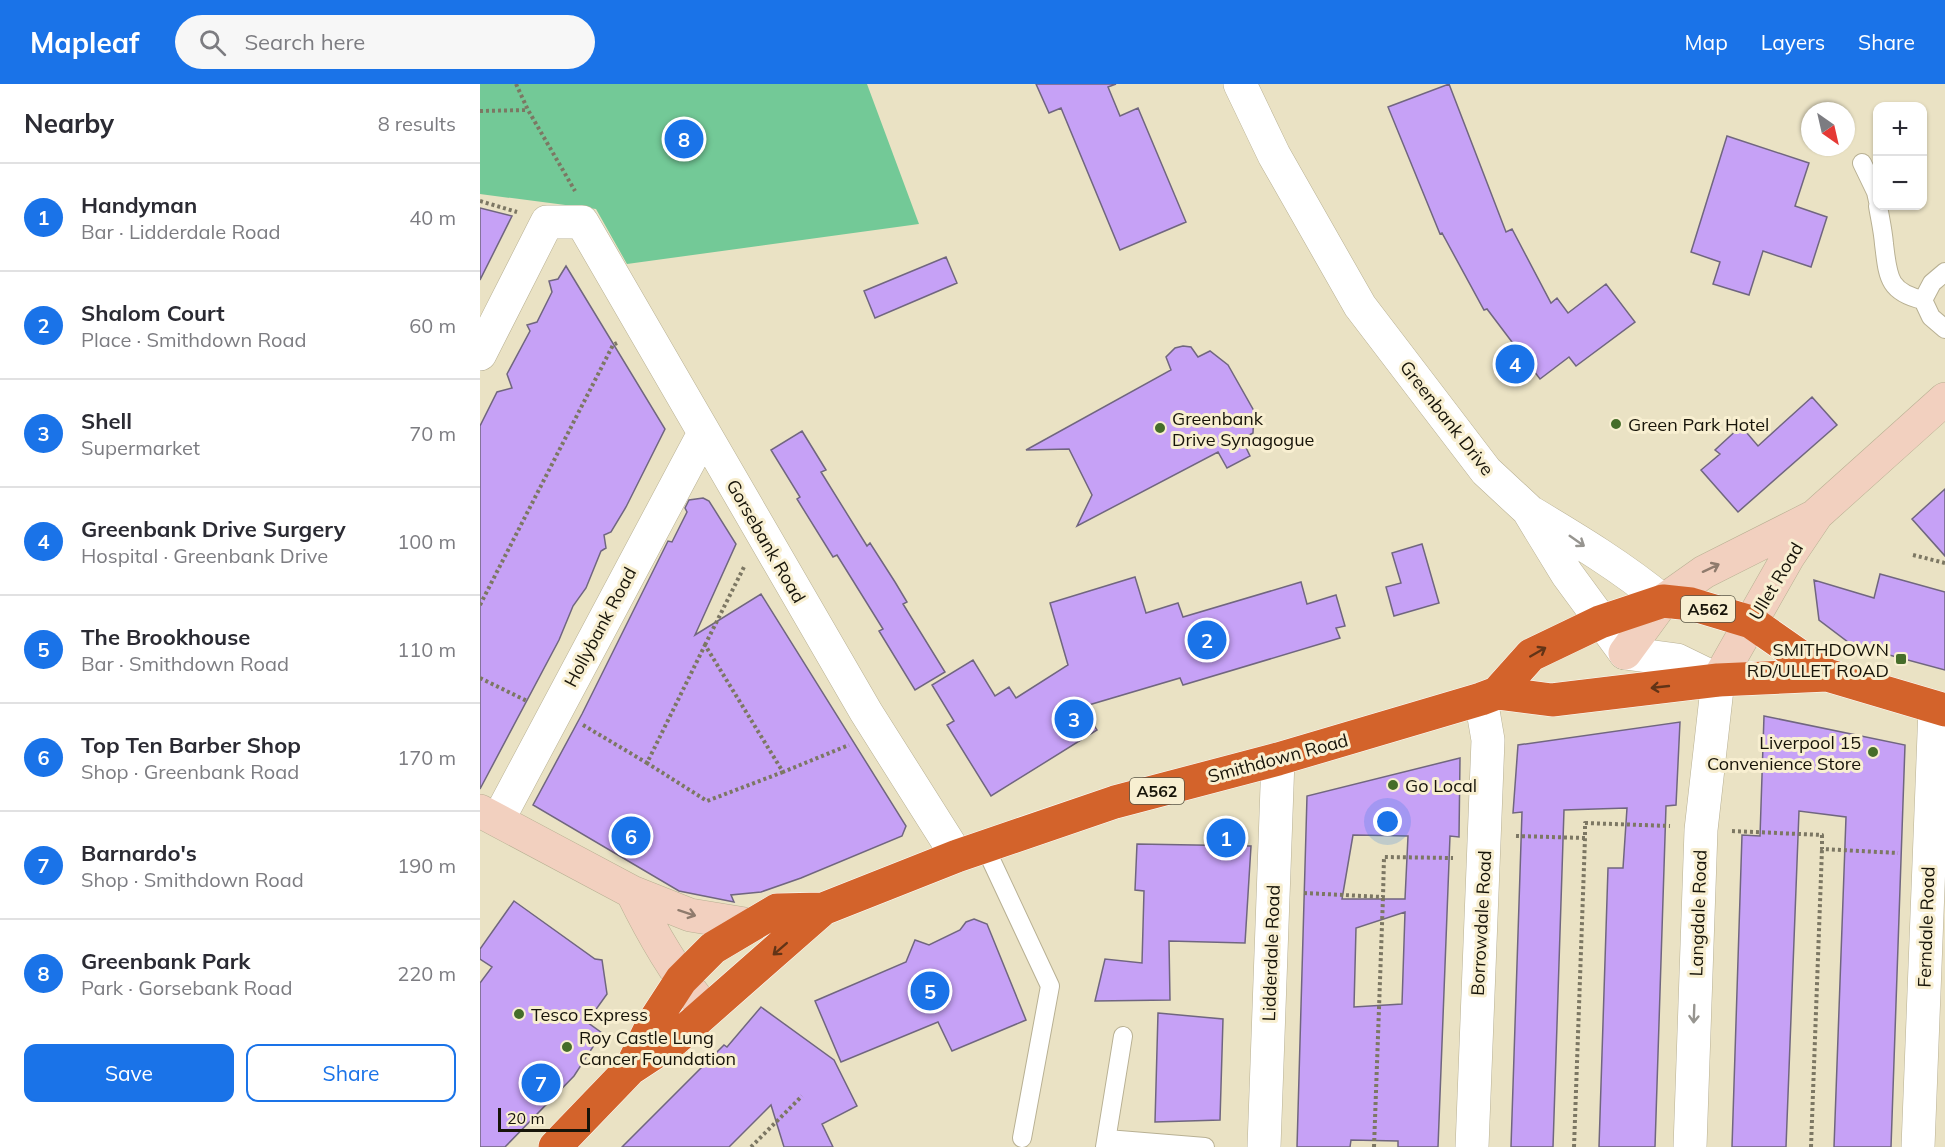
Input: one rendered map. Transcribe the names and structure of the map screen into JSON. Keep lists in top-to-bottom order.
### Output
{
  "streets": {
    "highway": ["A562", "Smithdown Road"],
    "main road": ["Ullet Road"],
    "street": [
      "Greenbank Drive",
      "Gorsebank Road",
      "Hollybank Road",
      "Langdale Road",
      "Borrowdale Road",
      "Ferndale Road",
      "Lidderdale Road"
    ]
  },
  "crossings": [
    ["Greenbank Drive", "Ullet Road"],
    ["Greenbank Drive", "Smithdown Road"],
    ["Gorsebank Road", "Hollybank Road"],
    ["Gorsebank Road", "Smithdown Road"],
    ["Ullet Road", "Smithdown Road"],
    ["Ullet Road", "Langdale Road"],
    ["Smithdown Road", "Langdale Road"],
    ["Smithdown Road", "Borrowdale Road"],
    ["Smithdown Road", "Ferndale Road"],
    ["Smithdown Road", "Lidderdale Road"]
  ],
  "one_way": ["Langdale Road"],
  "places": {
    "other": [
      "Green Park Hotel",
      "Greenbank Drive Synagogue",
      "Liverpool 15 Convenience Store",
      "Go Local",
      "Tesco Express",
      "Roy Castle Lung Cancer Foundation"
    ],
    "transit": ["SMITHDOWN RD/ULLET ROAD"]
  },
  "scale_bar": "20 m",
  "north": "bottom right",
  "page": {
    "header": "Mapleaf",
    "search": "Search here",
    "nav": ["Map", "Layers", "Share"],
    "heading": ["Nearby", "8 results"],
    "map_buttons": ["+", "−"],
    "pins": [
      "8",
      "4",
      "2",
      "3",
      "6",
      "1",
      "5",
      "7"
    ],
    "list": [
      {
        "mark": "1",
        "name": "Handyman",
        "note": "Bar · Lidderdale Road",
        "value": "40 m"
      },
      {
        "mark": "2",
        "name": "Shalom Court",
        "note": "Place · Smithdown Road",
        "value": "60 m"
      },
      {
        "mark": "3",
        "name": "Shell",
        "note": "Supermarket",
        "value": "70 m"
      },
      {
        "mark": "4",
        "name": "Greenbank Drive Surgery",
        "note": "Hospital · Greenbank Drive",
        "value": "100 m"
      },
      {
        "mark": "5",
        "name": "The Brookhouse",
        "note": "Bar · Smithdown Road",
        "value": "110 m"
      },
      {
        "mark": "6",
        "name": "Top Ten Barber Shop",
        "note": "Shop · Greenbank Road",
        "value": "170 m"
      },
      {
        "mark": "7",
        "name": "Barnardo's",
        "note": "Shop · Smithdown Road",
        "value": "190 m"
      },
      {
        "mark": "8",
        "name": "Greenbank Park",
        "note": "Park · Gorsebank Road",
        "value": "220 m"
      }
    ],
    "buttons": ["Save", "Share"],
    "scale": "20 m"
  }
}
